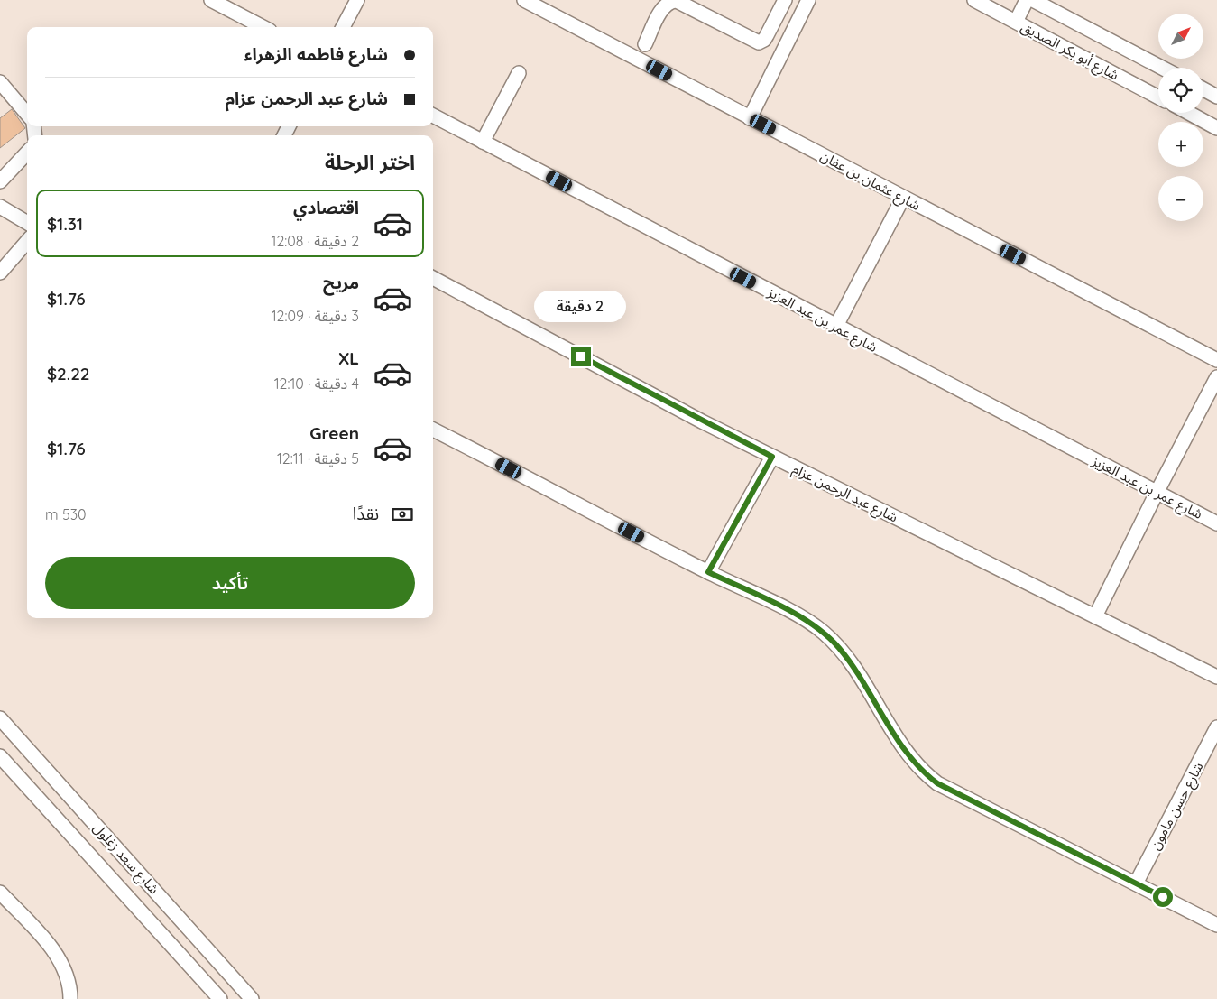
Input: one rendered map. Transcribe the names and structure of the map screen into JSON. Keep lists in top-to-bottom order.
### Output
{
  "streets": {
    "street": [
      "شارع أبو بكر الصديق",
      "شارع عثمان بن عفان",
      "شارع عمر بن عبد العزيز",
      "شارع عبد الرحمن عزام",
      "شارع حسن مامون",
      "شارع سعد زغلول"
    ]
  },
  "north": "top right",
  "page": {
    "map_buttons": ["+", "−"],
    "banner": ["شارع فاطمه الزهراء", "شارع عبد الرحمن عزام"],
    "heading": "اختر الرحلة",
    "list": [
      {
        "name": "اقتصادي",
        "note": "2 دقيقة · 12:08",
        "value": "$1.31"
      },
      {
        "name": "مريح",
        "note": "3 دقيقة · 12:09",
        "value": "$1.76"
      },
      {
        "name": "XL",
        "note": "4 دقيقة · 12:10",
        "value": "$2.22"
      },
      {
        "name": "Green",
        "note": "5 دقيقة · 12:11",
        "value": "$1.76"
      }
    ],
    "bubble": "2 دقيقة",
    "pay": ["نقدًا", "530 m"],
    "buttons": "تأكيد"
  }
}
